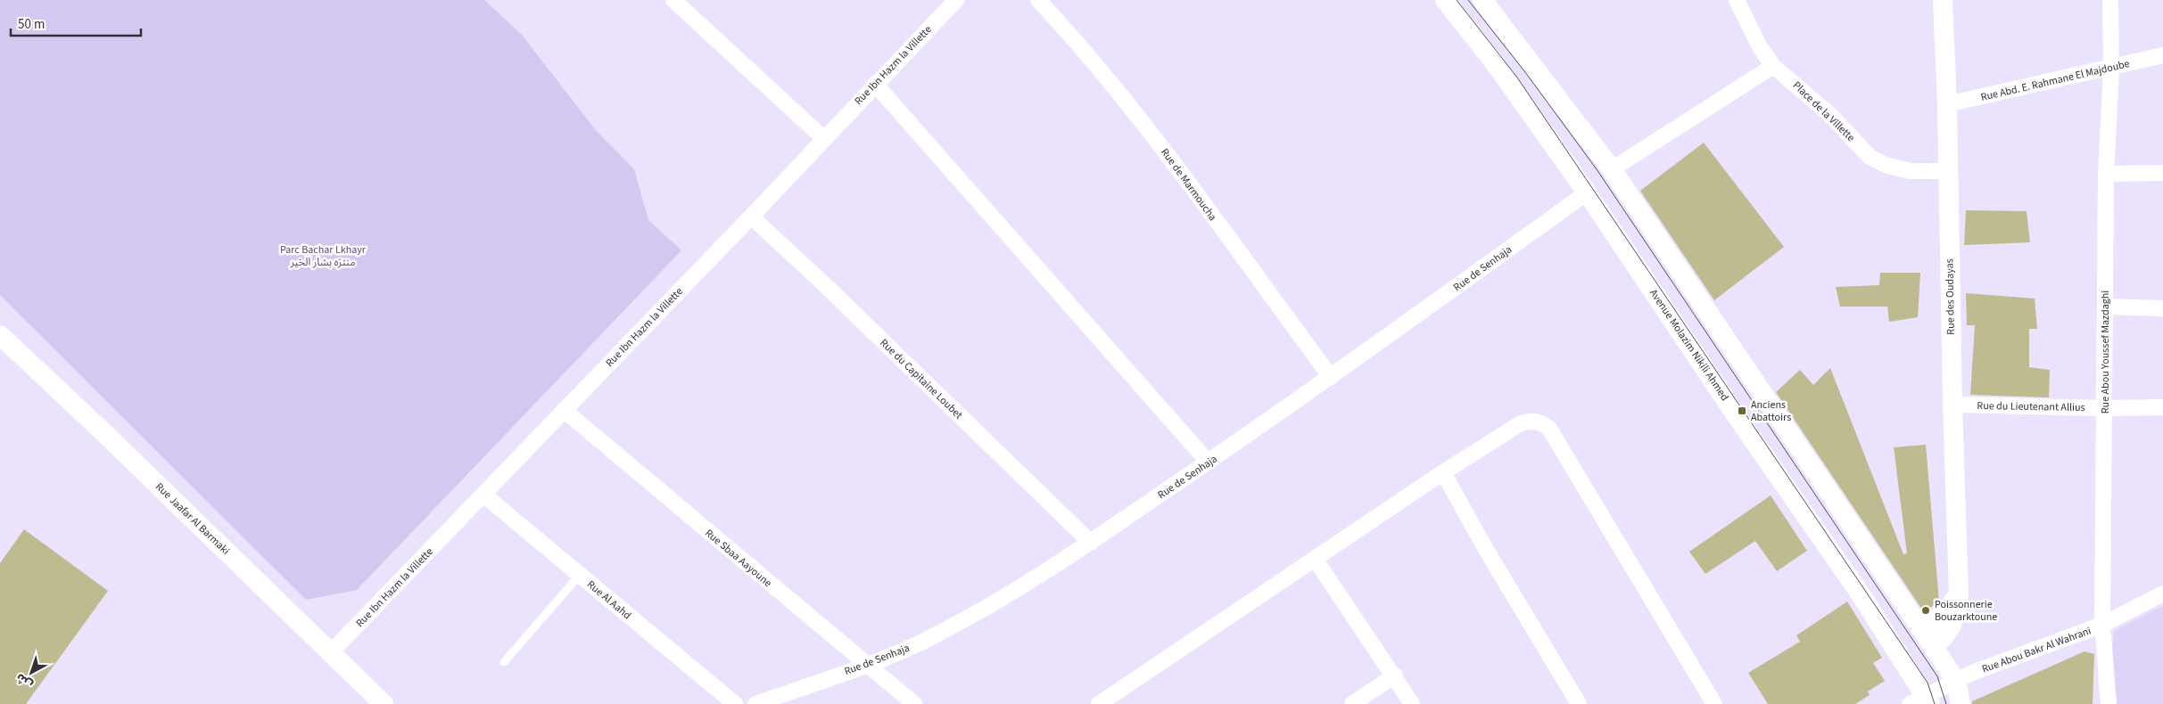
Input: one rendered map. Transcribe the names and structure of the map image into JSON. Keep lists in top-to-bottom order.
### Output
{
  "streets": {
    "street": [
      "Rue Ibn Hazm la Villette",
      "Rue Abd. E. Rahmane El Majdoube",
      "Place de la Villette",
      "Rue de Marmoucha",
      "Rue de Senhaja",
      "Rue des Oudayas",
      "Avenue Molazim Nikili Ahmed",
      "Rue Abou Youssef Mazdaghi",
      "Rue du Capitaine Loubet",
      "Rue du Lieutenant Allius",
      "Rue Jaafar Al Barmaki",
      "Rue Sbaa Aayoune",
      "Rue Al Aahd",
      "Rue Abou Bakr Al Wahrani"
    ]
  },
  "crossings": [
    ["Rue Ibn Hazm la Villette", "Rue du Capitaine Loubet"],
    ["Rue Ibn Hazm la Villette", "Rue Jaafar Al Barmaki"],
    ["Rue Ibn Hazm la Villette", "Rue Sbaa Aayoune"],
    ["Rue Ibn Hazm la Villette", "Rue Al Aahd"],
    ["Rue Abd. E. Rahmane El Majdoube", "Rue des Oudayas"],
    ["Rue Abd. E. Rahmane El Majdoube", "Rue Abou Youssef Mazdaghi"],
    ["Place de la Villette", "Rue des Oudayas"],
    ["Rue de Marmoucha", "Rue de Senhaja"],
    ["Rue de Senhaja", "Avenue Molazim Nikili Ahmed"],
    ["Rue de Senhaja", "Rue du Capitaine Loubet"],
    ["Rue de Senhaja", "Rue Sbaa Aayoune"],
    ["Rue des Oudayas", "Rue du Lieutenant Allius"],
    ["Avenue Molazim Nikili Ahmed", "Rue Abou Bakr Al Wahrani"],
    ["Rue Abou Youssef Mazdaghi", "Rue du Lieutenant Allius"],
    ["Rue Abou Youssef Mazdaghi", "Rue Abou Bakr Al Wahrani"]
  ],
  "parks": ["Parc Bachar Lkhayr منتزه بشار الخير"],
  "places": {
    "transit": ["Anciens Abattoirs"],
    "other": ["Poissonnerie Bouzarktoune"]
  },
  "scale_bar": "50 m",
  "north": "bottom left"
}
